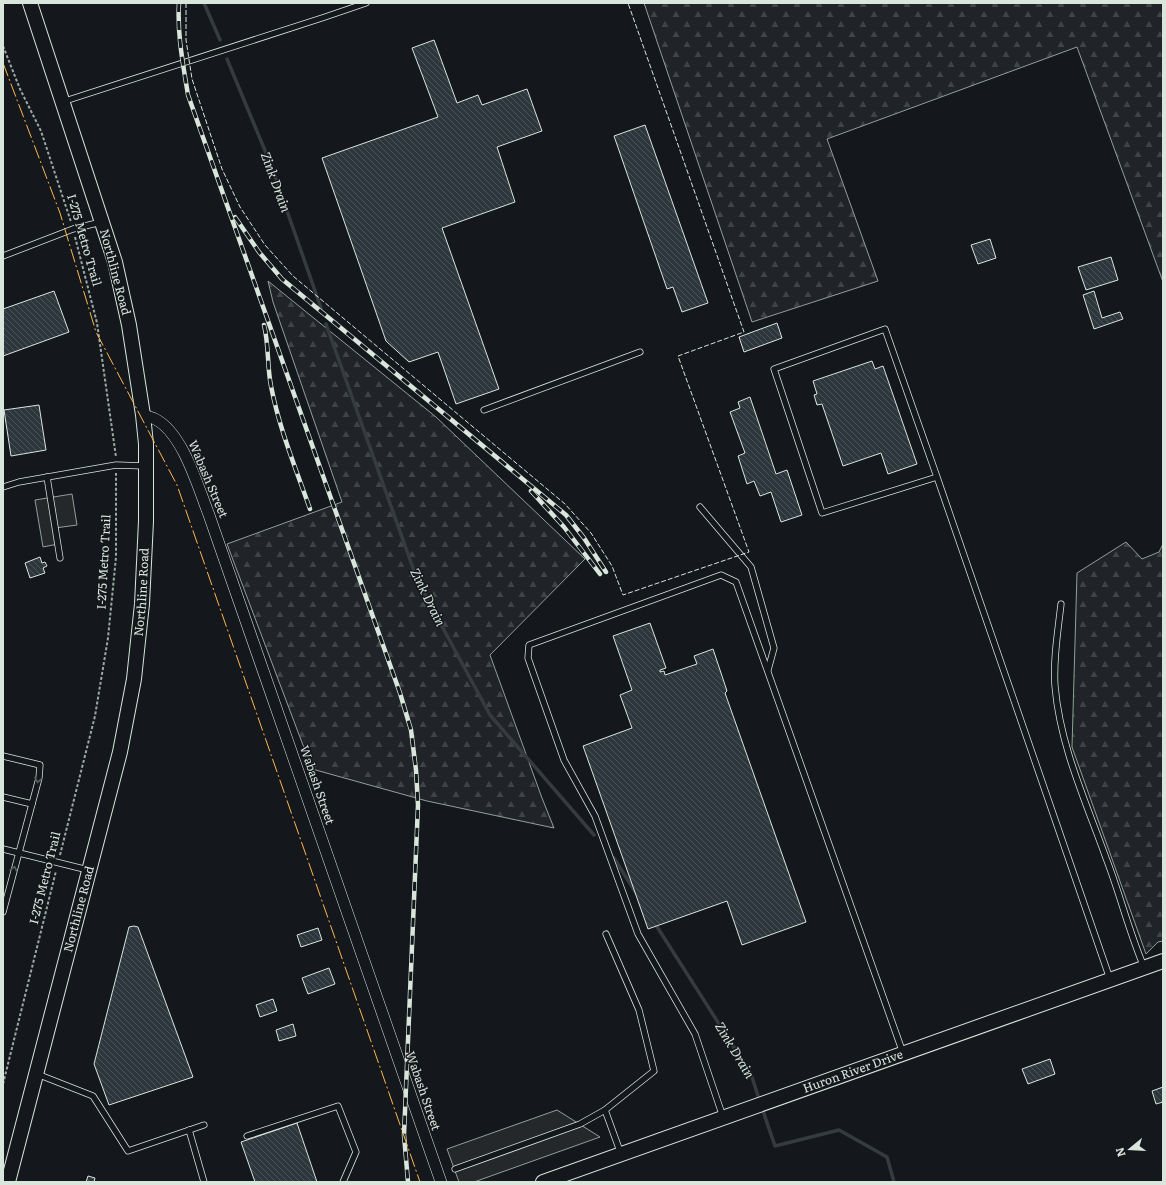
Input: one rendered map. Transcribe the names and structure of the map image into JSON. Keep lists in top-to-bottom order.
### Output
{
  "streets": {
    "street": ["Northline Road", "Wabash Street", "Huron River Drive"],
    "path": ["I-275 Metro Trail"]
  },
  "crossings": [
    ["Northline Road", "Wabash Street"]
  ],
  "water": ["Zink Drain"],
  "north": "left"
}
